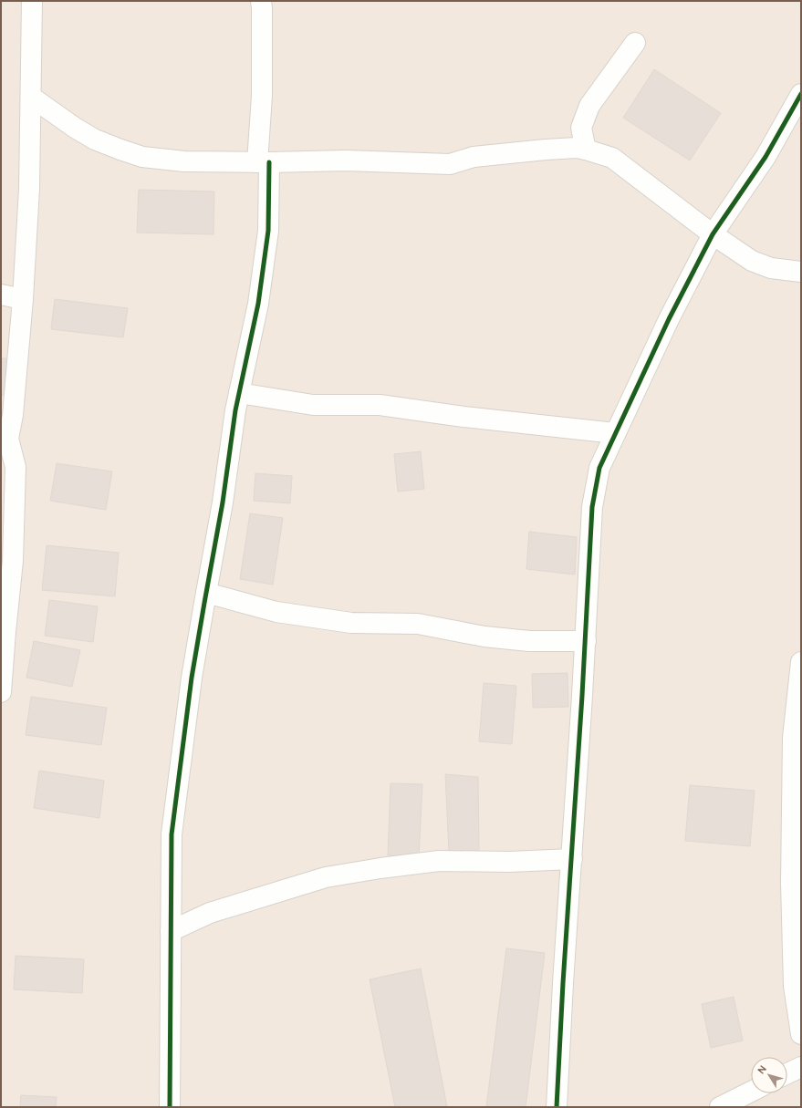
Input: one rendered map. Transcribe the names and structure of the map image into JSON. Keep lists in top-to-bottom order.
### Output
{
  "north": "top left"
}
